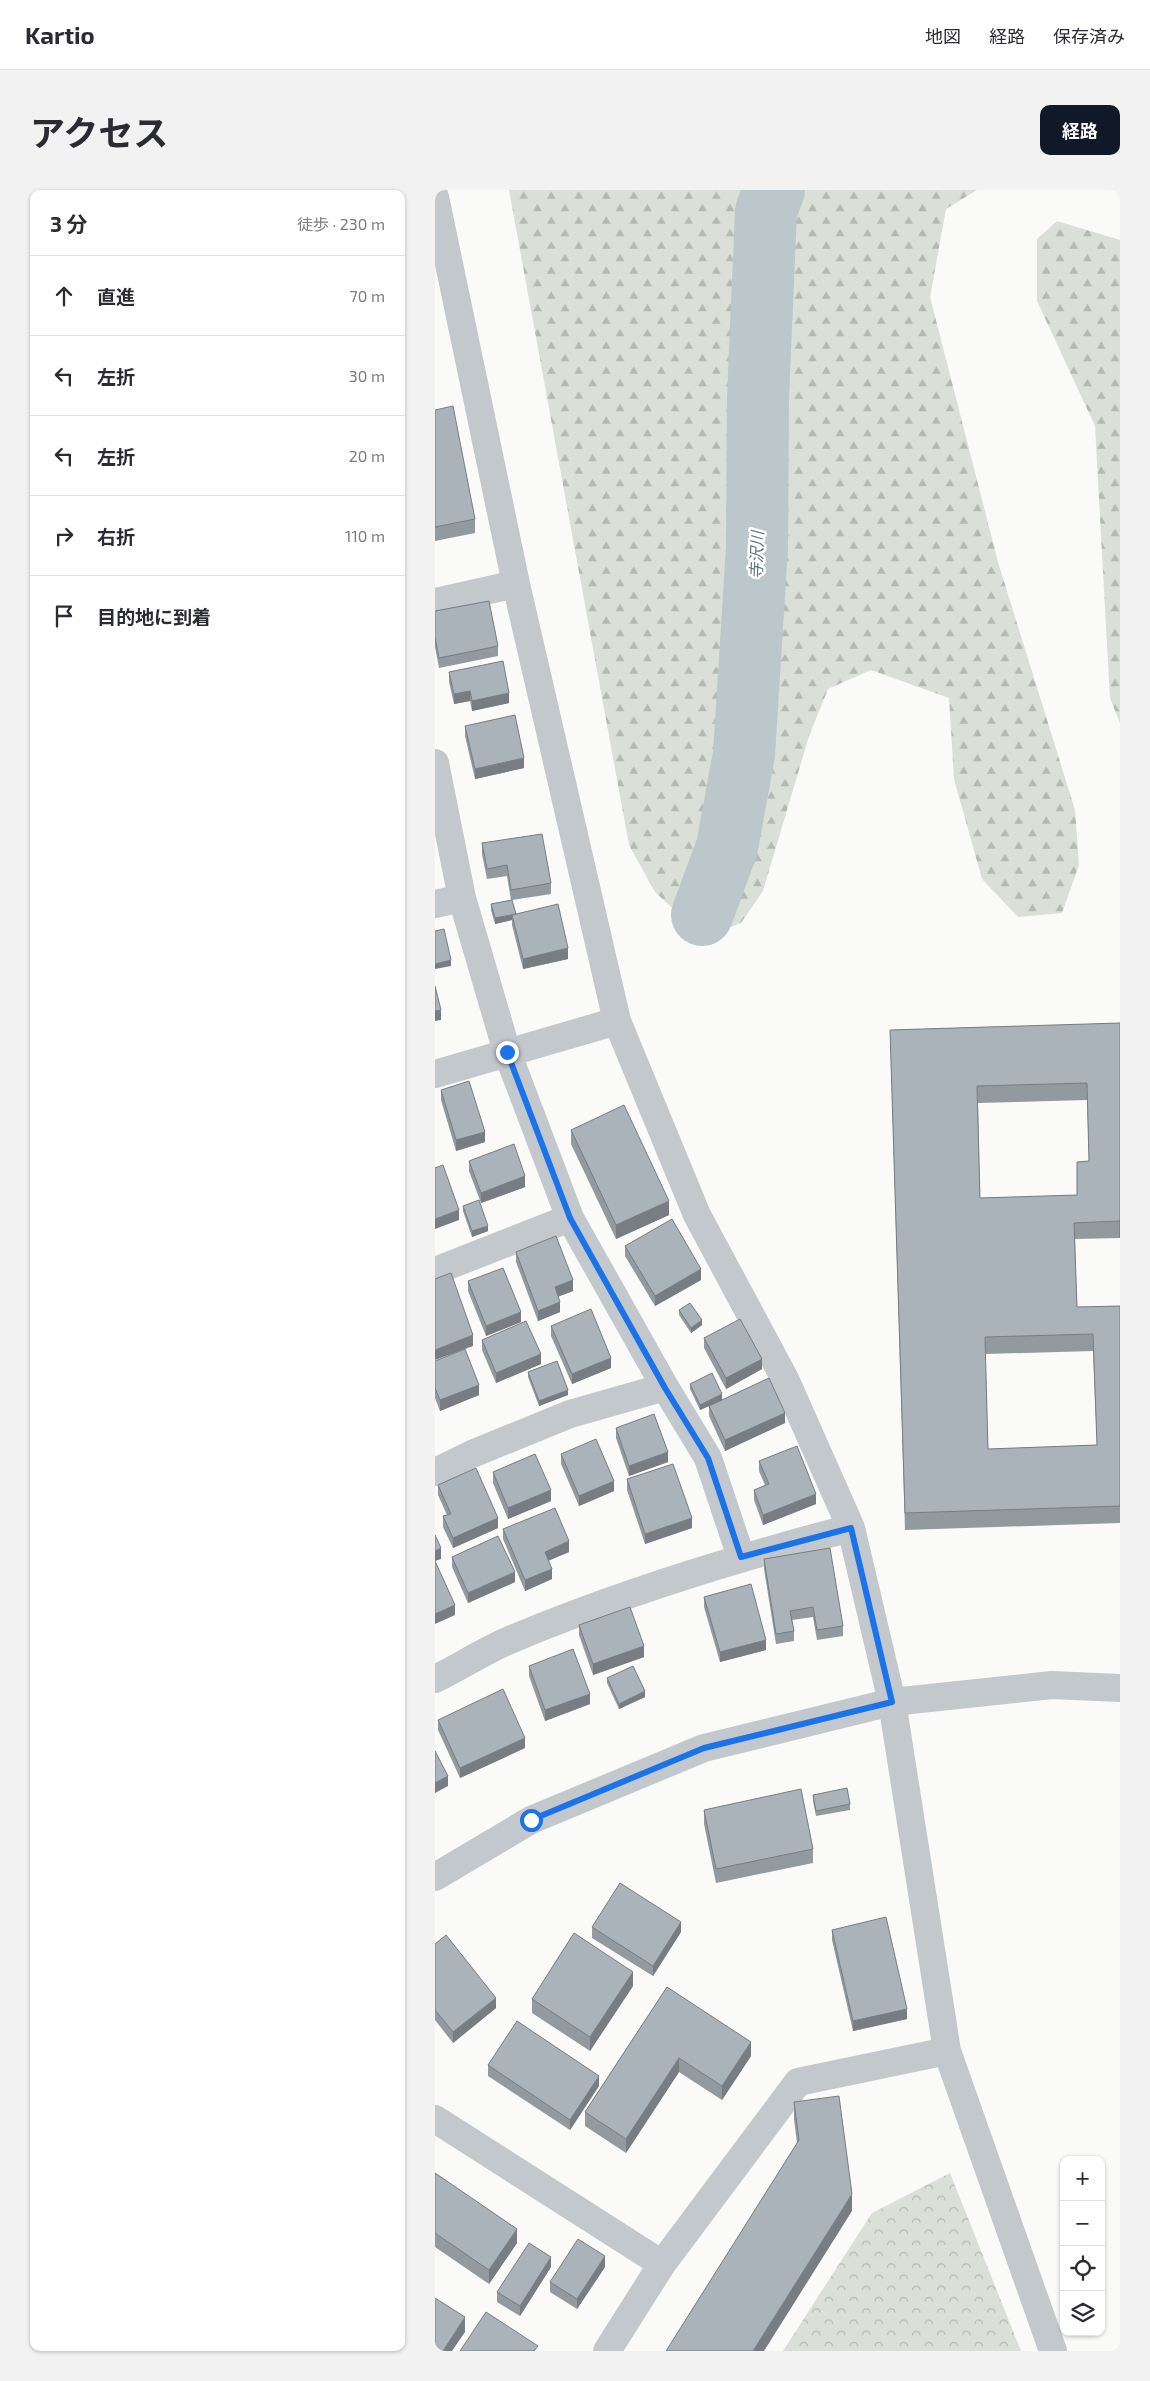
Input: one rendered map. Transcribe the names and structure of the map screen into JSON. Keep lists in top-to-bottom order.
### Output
{
  "water": ["寺沢川"],
  "page": {
    "header": "Kartio",
    "nav": ["地図", "経路", "保存済み"],
    "title": "アクセス",
    "buttons": "経路",
    "heading": ["3 分", "徒歩 · 230 m"],
    "list": [
      ["直進", "70 m"],
      ["左折", "30 m"],
      ["左折", "20 m"],
      ["右折", "110 m"],
      "目的地に到着"
    ],
    "map_buttons": ["+", "−"]
  }
}
